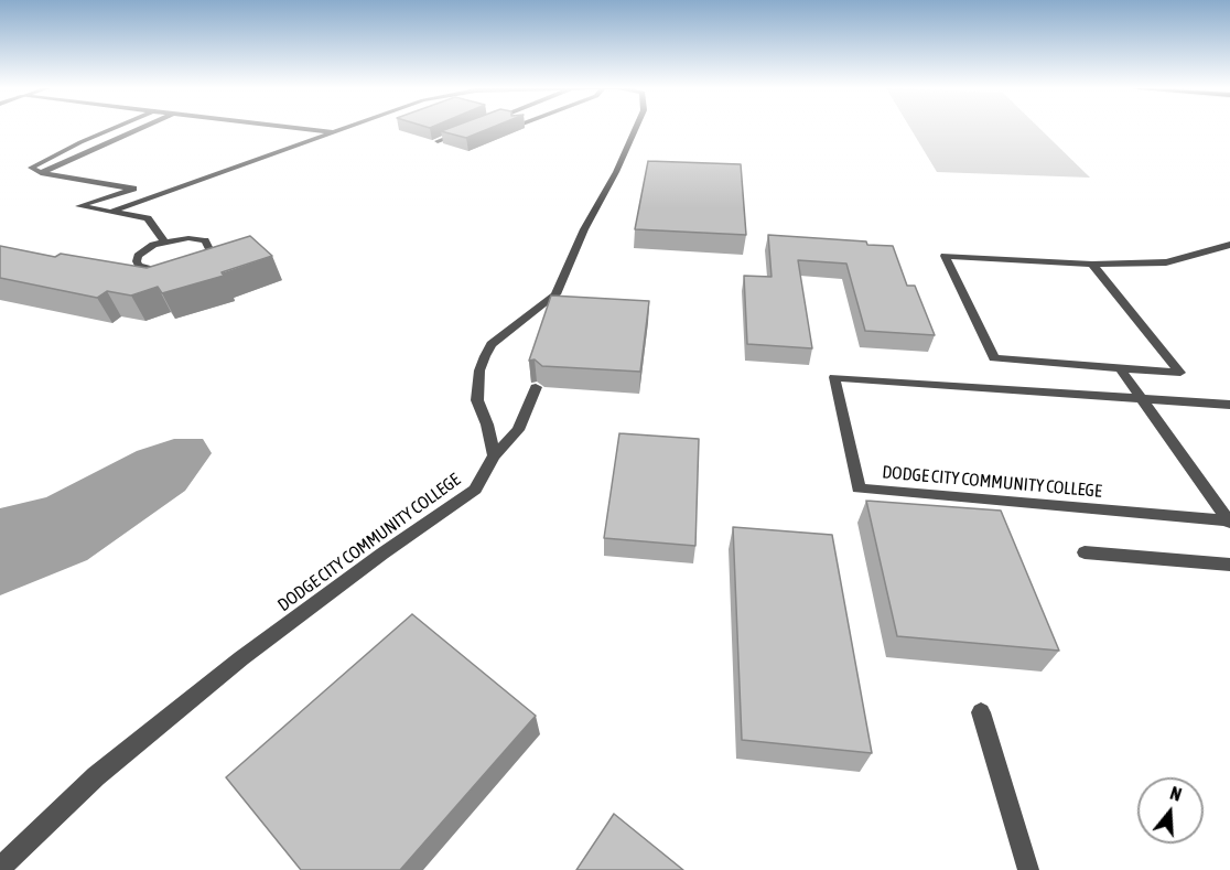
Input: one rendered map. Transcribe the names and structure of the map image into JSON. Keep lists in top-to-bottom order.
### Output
{
  "streets": {
    "street": ["DODGE CITY COMMUNITY COLLEGE"]
  },
  "north": "top"
}
